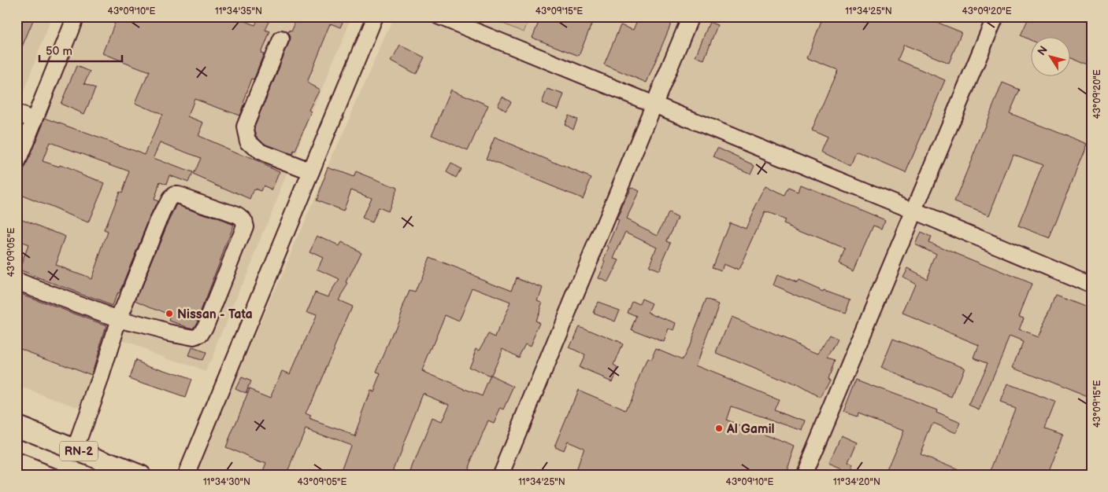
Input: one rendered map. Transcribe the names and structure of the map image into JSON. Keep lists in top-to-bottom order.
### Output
{
  "streets": {
    "main road": ["RN-2"]
  },
  "places": ["Nissan - Tata", "Al Gamil"],
  "scale_bar": "50 m",
  "north": "top left",
  "coordinates": [
    "43°09'10\"E",
    "11°34'35\"N",
    "43°09'15\"E",
    "11°34'25\"N",
    "43°09'20\"E",
    "43°09'05\"E",
    "11°34'30\"N",
    "11°34'20\"N"
  ]
}
